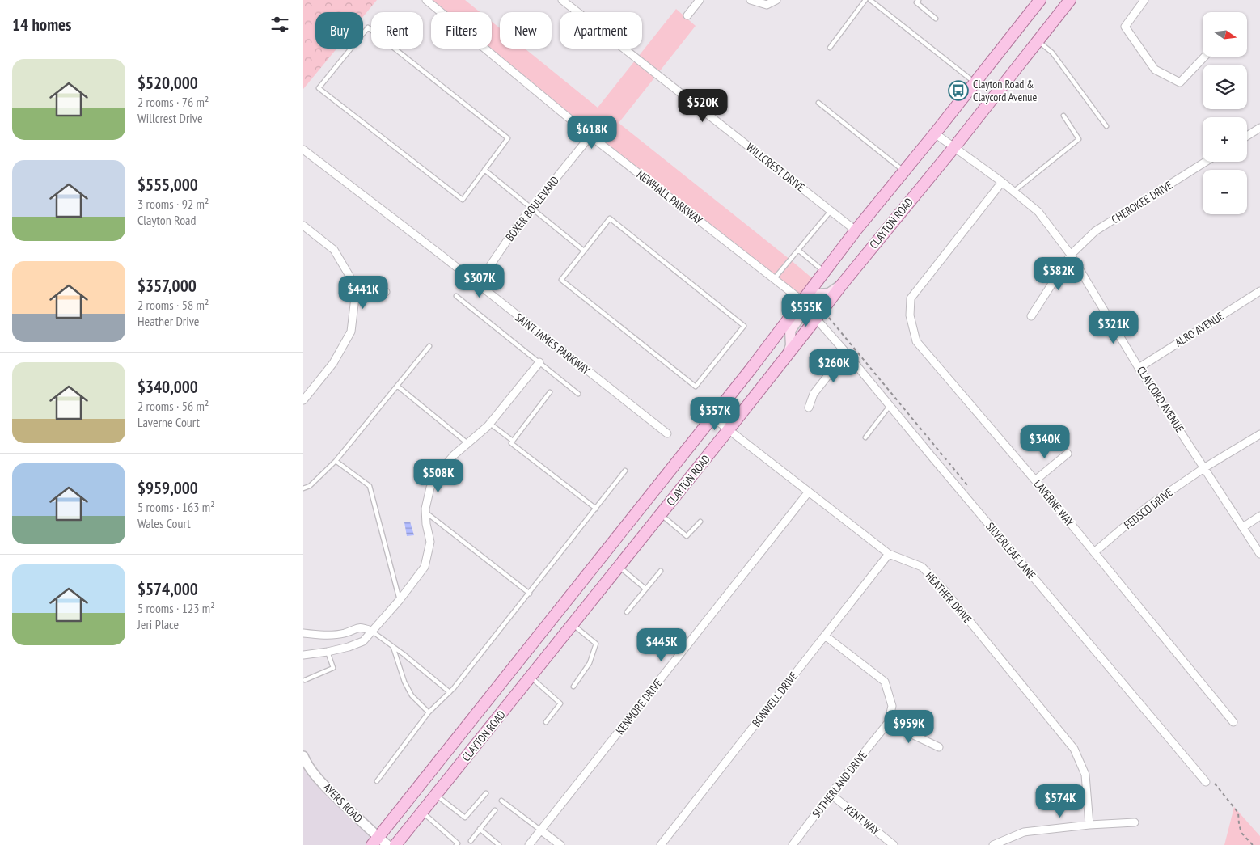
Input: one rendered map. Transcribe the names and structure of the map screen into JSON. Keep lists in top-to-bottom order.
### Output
{
  "streets": {
    "main road": ["CLAYTON ROAD"],
    "street": [
      "WILLCREST DRIVE",
      "NEWHALL PARKWAY",
      "CHEROKEE DRIVE",
      "BOXER BOULEVARD",
      "ALRO AVENUE",
      "SAINT JAMES PARKWAY",
      "CLAYCORD AVENUE",
      "LAVERNE WAY",
      "FEDSCO DRIVE",
      "SILVERLEAF LANE",
      "HEATHER DRIVE",
      "BONWELL DRIVE",
      "KENMORE DRIVE",
      "SUTHERLAND DRIVE",
      "AYERS ROAD",
      "KENT WAY"
    ]
  },
  "crossings": [
    ["WILLCREST DRIVE", "CLAYTON ROAD"],
    ["NEWHALL PARKWAY", "BOXER BOULEVARD"],
    ["NEWHALL PARKWAY", "CLAYTON ROAD"],
    ["CHEROKEE DRIVE", "CLAYCORD AVENUE"],
    ["BOXER BOULEVARD", "SAINT JAMES PARKWAY"],
    ["CLAYTON ROAD", "CLAYCORD AVENUE"],
    ["CLAYTON ROAD", "SILVERLEAF LANE"],
    ["CLAYTON ROAD", "HEATHER DRIVE"],
    ["CLAYTON ROAD", "AYERS ROAD"],
    ["ALRO AVENUE", "CLAYCORD AVENUE"],
    ["CLAYCORD AVENUE", "LAVERNE WAY"],
    ["CLAYCORD AVENUE", "FEDSCO DRIVE"],
    ["LAVERNE WAY", "FEDSCO DRIVE"],
    ["HEATHER DRIVE", "BONWELL DRIVE"],
    ["HEATHER DRIVE", "KENMORE DRIVE"],
    ["BONWELL DRIVE", "SUTHERLAND DRIVE"],
    ["SUTHERLAND DRIVE", "KENT WAY"]
  ],
  "places": {
    "bus stop": ["Clayton Road & Claycord Avenue"]
  },
  "north": "right",
  "page": {
    "heading": "14 homes",
    "map_buttons": ["+", "−"],
    "chip": [
      "Buy",
      "Rent",
      "Filters",
      "New",
      "Apartment"
    ],
    "list": [
      {
        "name": "$520,000",
        "note": "2 rooms · 76 m² · Willcrest Drive"
      },
      {
        "name": "$555,000",
        "note": "3 rooms · 92 m² · Clayton Road"
      },
      {
        "name": "$357,000",
        "note": "2 rooms · 58 m² · Heather Drive"
      },
      {
        "name": "$340,000",
        "note": "2 rooms · 56 m² · Laverne Court"
      },
      {
        "name": "$959,000",
        "note": "5 rooms · 163 m² · Wales Court"
      },
      {
        "name": "$574,000",
        "note": "5 rooms · 123 m² · Jeri Place"
      }
    ],
    "price": [
      "$520K",
      "$618K",
      "$382K",
      "$307K",
      "$441K",
      "$555K",
      "$321K",
      "$260K",
      "$357K",
      "$340K",
      "$508K",
      "$445K",
      "$959K",
      "$574K"
    ]
  }
}
